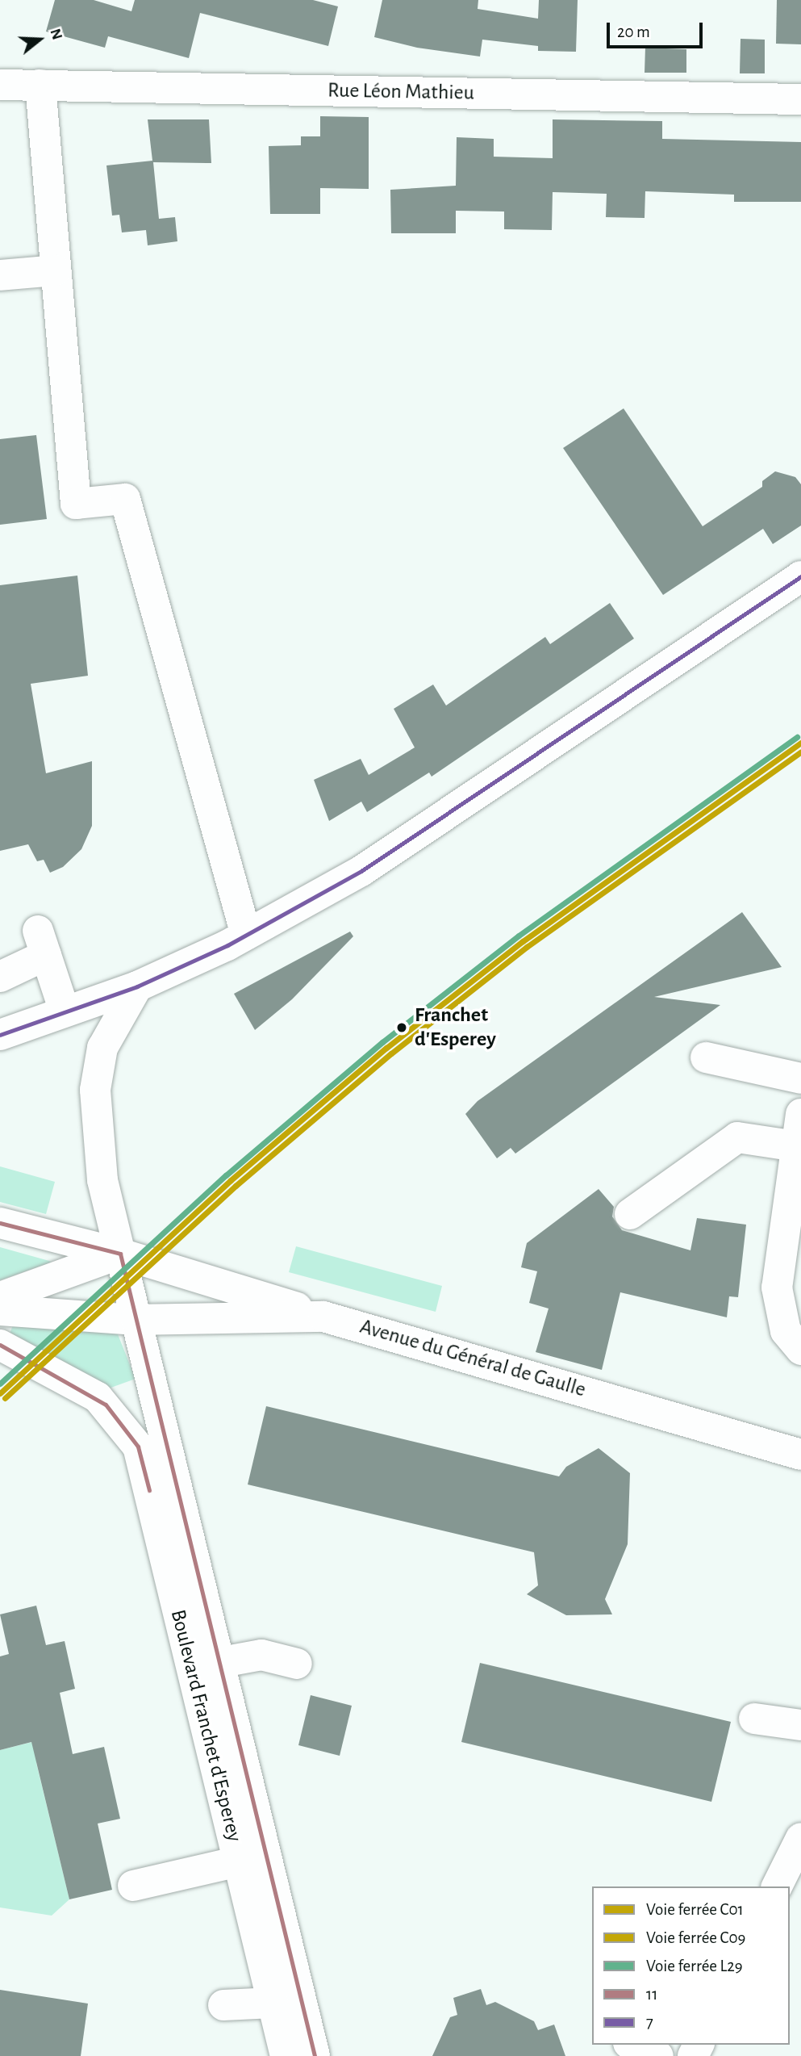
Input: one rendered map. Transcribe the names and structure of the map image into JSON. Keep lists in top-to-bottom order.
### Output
{
  "streets": {
    "street": ["Rue Léon Mathieu", "Avenue du Général de Gaulle", "Boulevard Franchet d'Esperey"]
  },
  "crossings": [
    ["Avenue du Général de Gaulle", "Boulevard Franchet d'Esperey"]
  ],
  "places": ["Franchet d'Esperey"],
  "lines": [
    "transit line 7",
    "rail line L29",
    "rail line C01",
    "rail line C09",
    "transit line 11"
  ],
  "legend": [
    "Voie ferrée C01",
    "Voie ferrée C09",
    "Voie ferrée L29",
    "11",
    "7"
  ],
  "scale_bar": "20 m",
  "north": "right"
}
